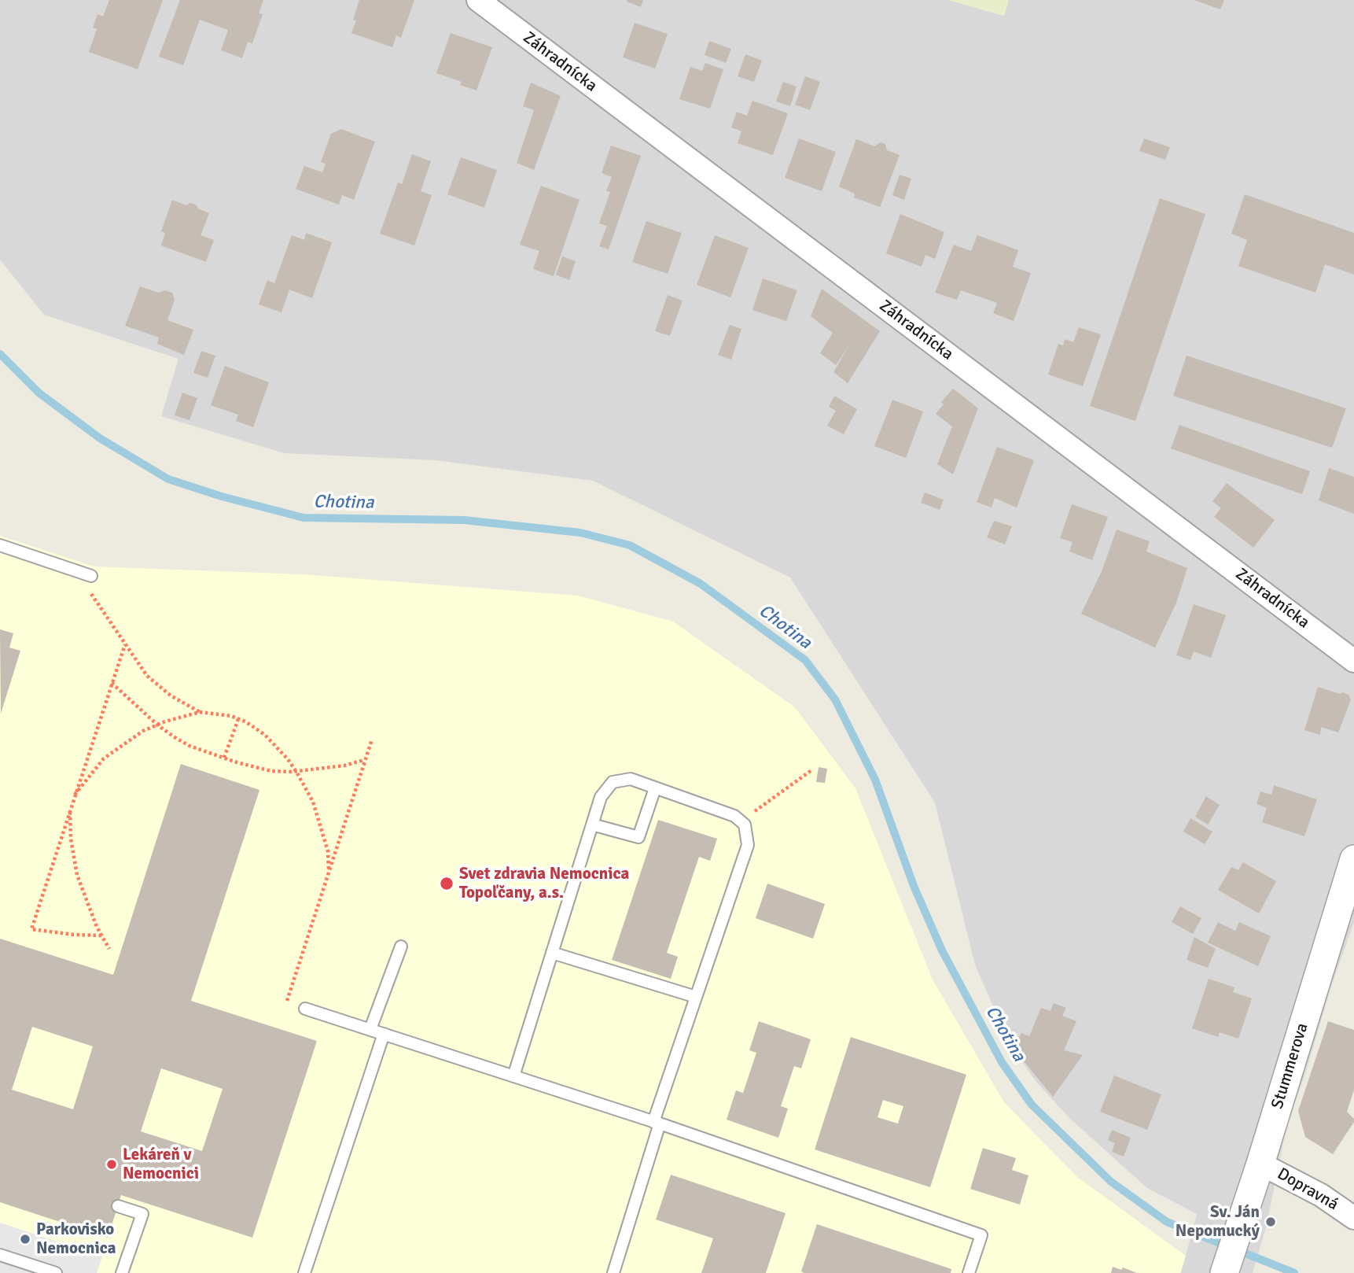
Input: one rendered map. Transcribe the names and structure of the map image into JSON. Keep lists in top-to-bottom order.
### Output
{
  "streets": {
    "street": ["Záhradnícka", "Stummerova", "Dopravná"]
  },
  "crossings": [
    ["Stummerova", "Dopravná"]
  ],
  "water": ["Chotina"],
  "places": [
    "Svet zdravia Nemocnica Topoľčany, a.s.",
    "Lekáreň v Nemocnici",
    "Sv. Ján Nepomucký",
    "Parkovisko Nemocnica"
  ]
}
